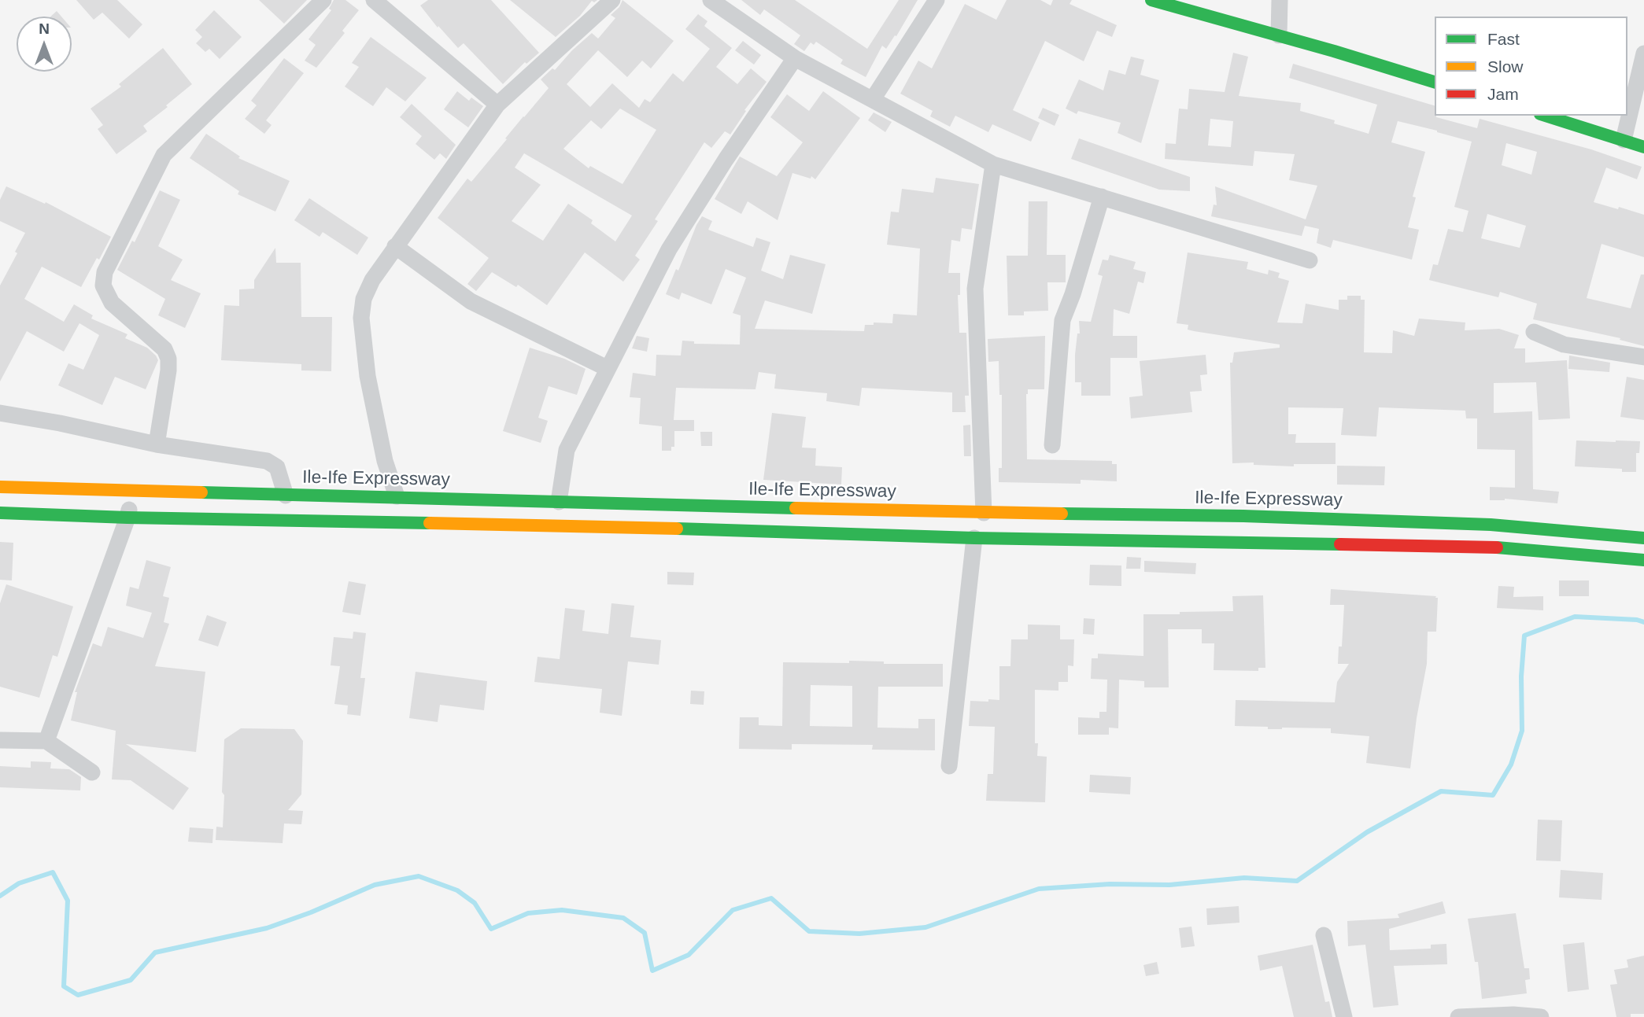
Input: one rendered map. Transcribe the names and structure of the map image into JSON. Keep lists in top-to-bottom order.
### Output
{
  "streets": {
    "main road": ["Ile-Ife Expressway"]
  },
  "legend": ["Fast", "Slow", "Jam"],
  "north": "top"
}
